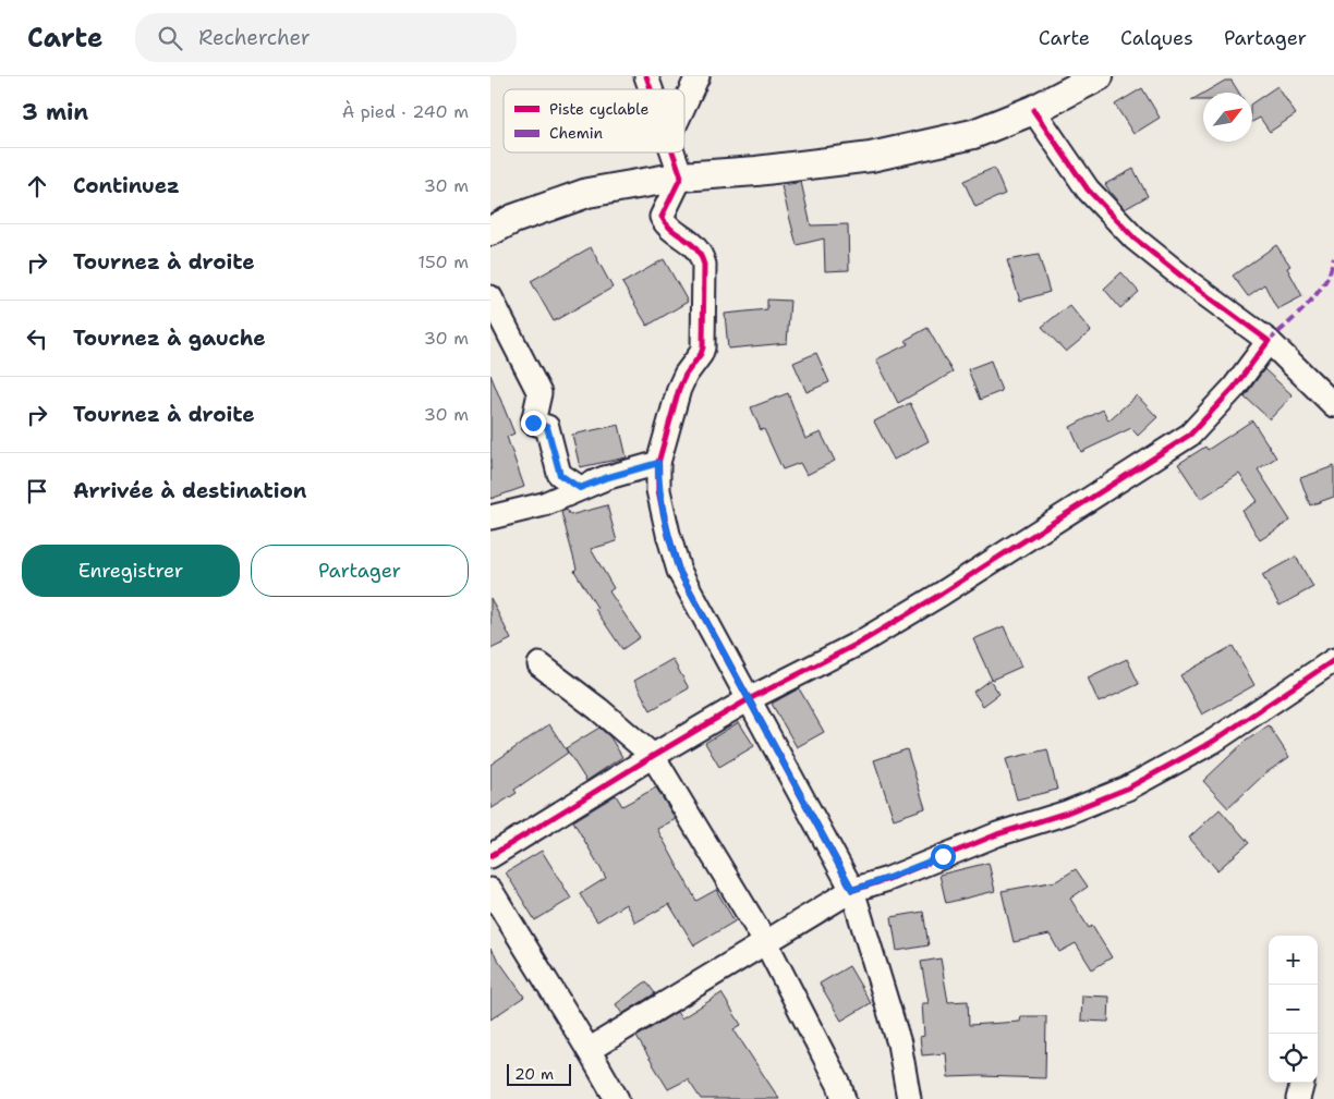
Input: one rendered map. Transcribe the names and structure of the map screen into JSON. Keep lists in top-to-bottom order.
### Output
{
  "legend": ["Piste cyclable", "Chemin"],
  "scale_bar": "20 m",
  "north": "top right",
  "page": {
    "header": "Carte",
    "search": "Rechercher",
    "nav": ["Carte", "Calques", "Partager"],
    "heading": ["3 min", "À pied · 240 m"],
    "list": [
      ["Continuez", "30 m"],
      ["Tournez à droite", "150 m"],
      ["Tournez à gauche", "30 m"],
      ["Tournez à droite", "30 m"],
      "Arrivée à destination"
    ],
    "buttons": ["Enregistrer", "Partager"],
    "map_buttons": ["+", "−"],
    "scale": "20 m"
  }
}
